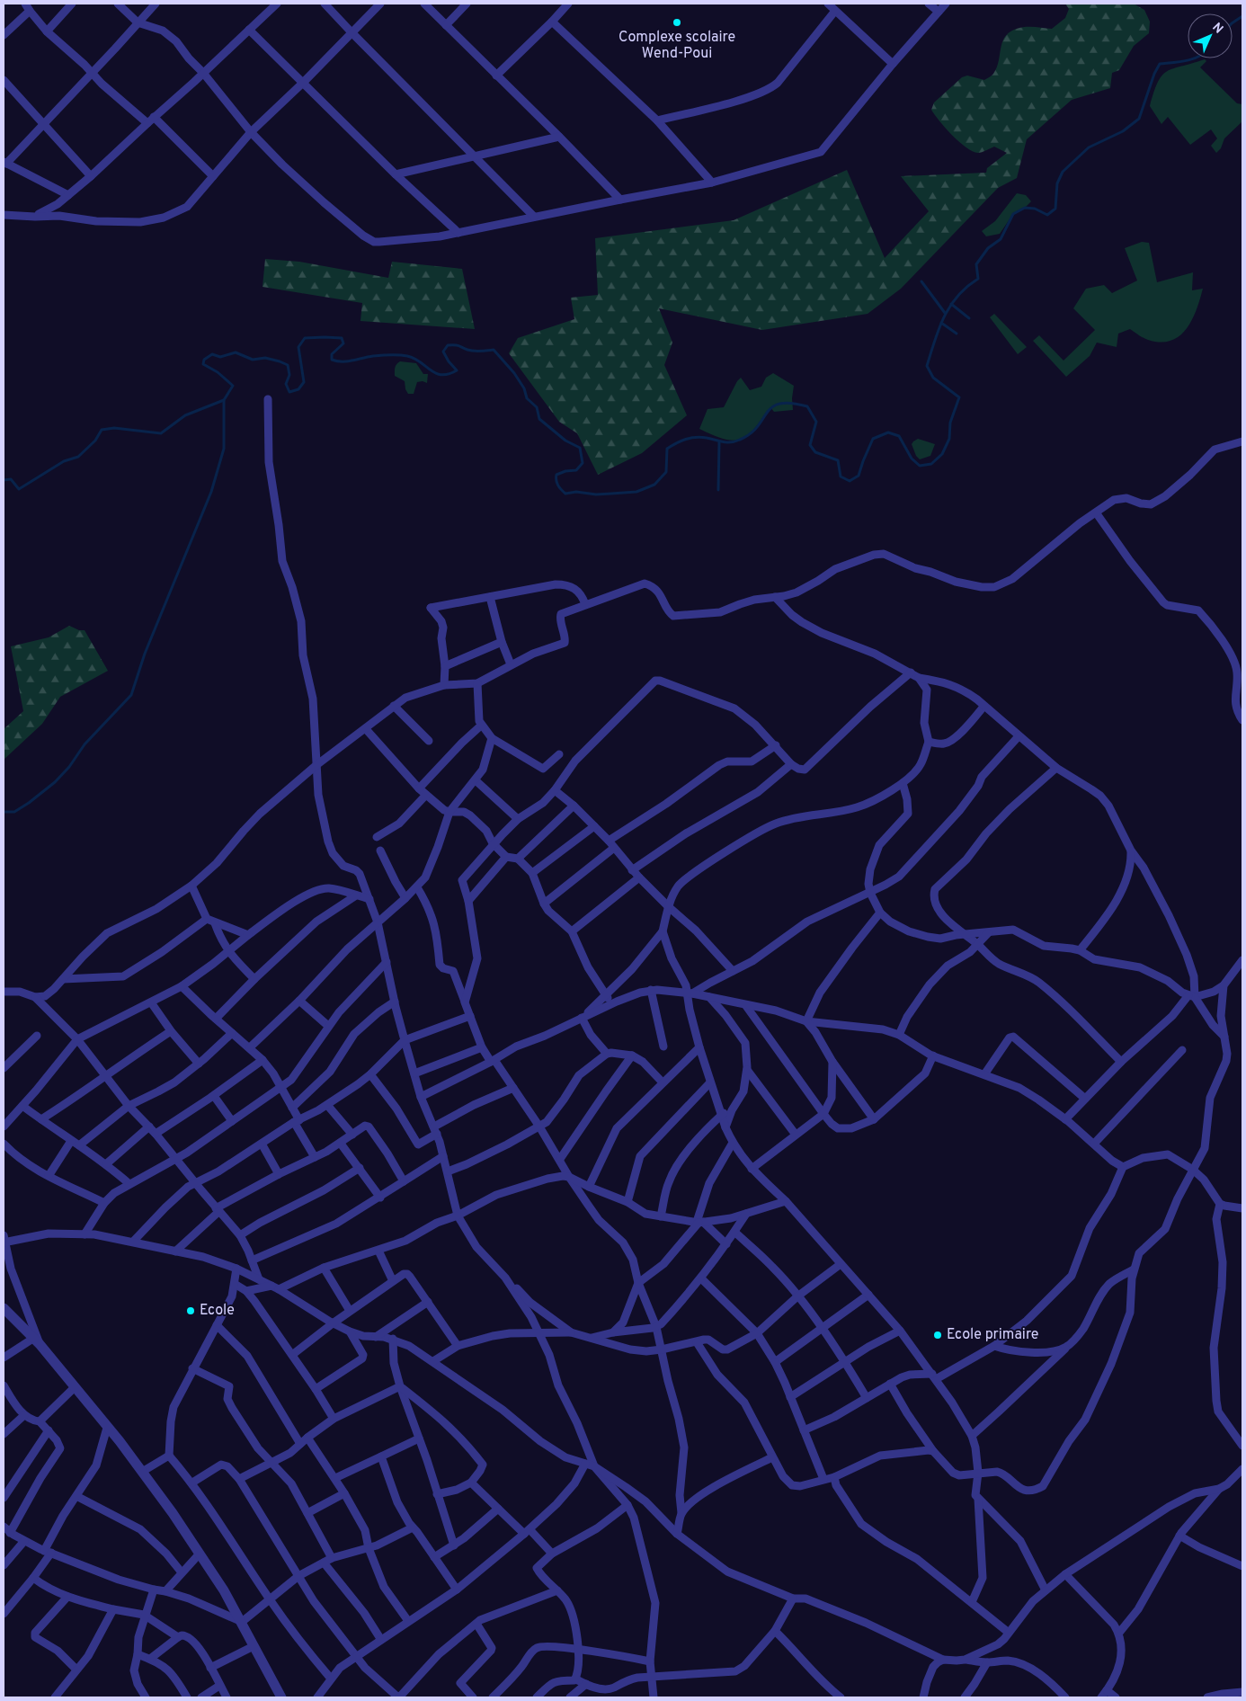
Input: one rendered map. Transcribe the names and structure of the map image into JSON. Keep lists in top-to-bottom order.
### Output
{
  "places": ["Complexe scolaire Wend-Poui", "Ecole", "Ecole primaire"],
  "north": "top right"
}
